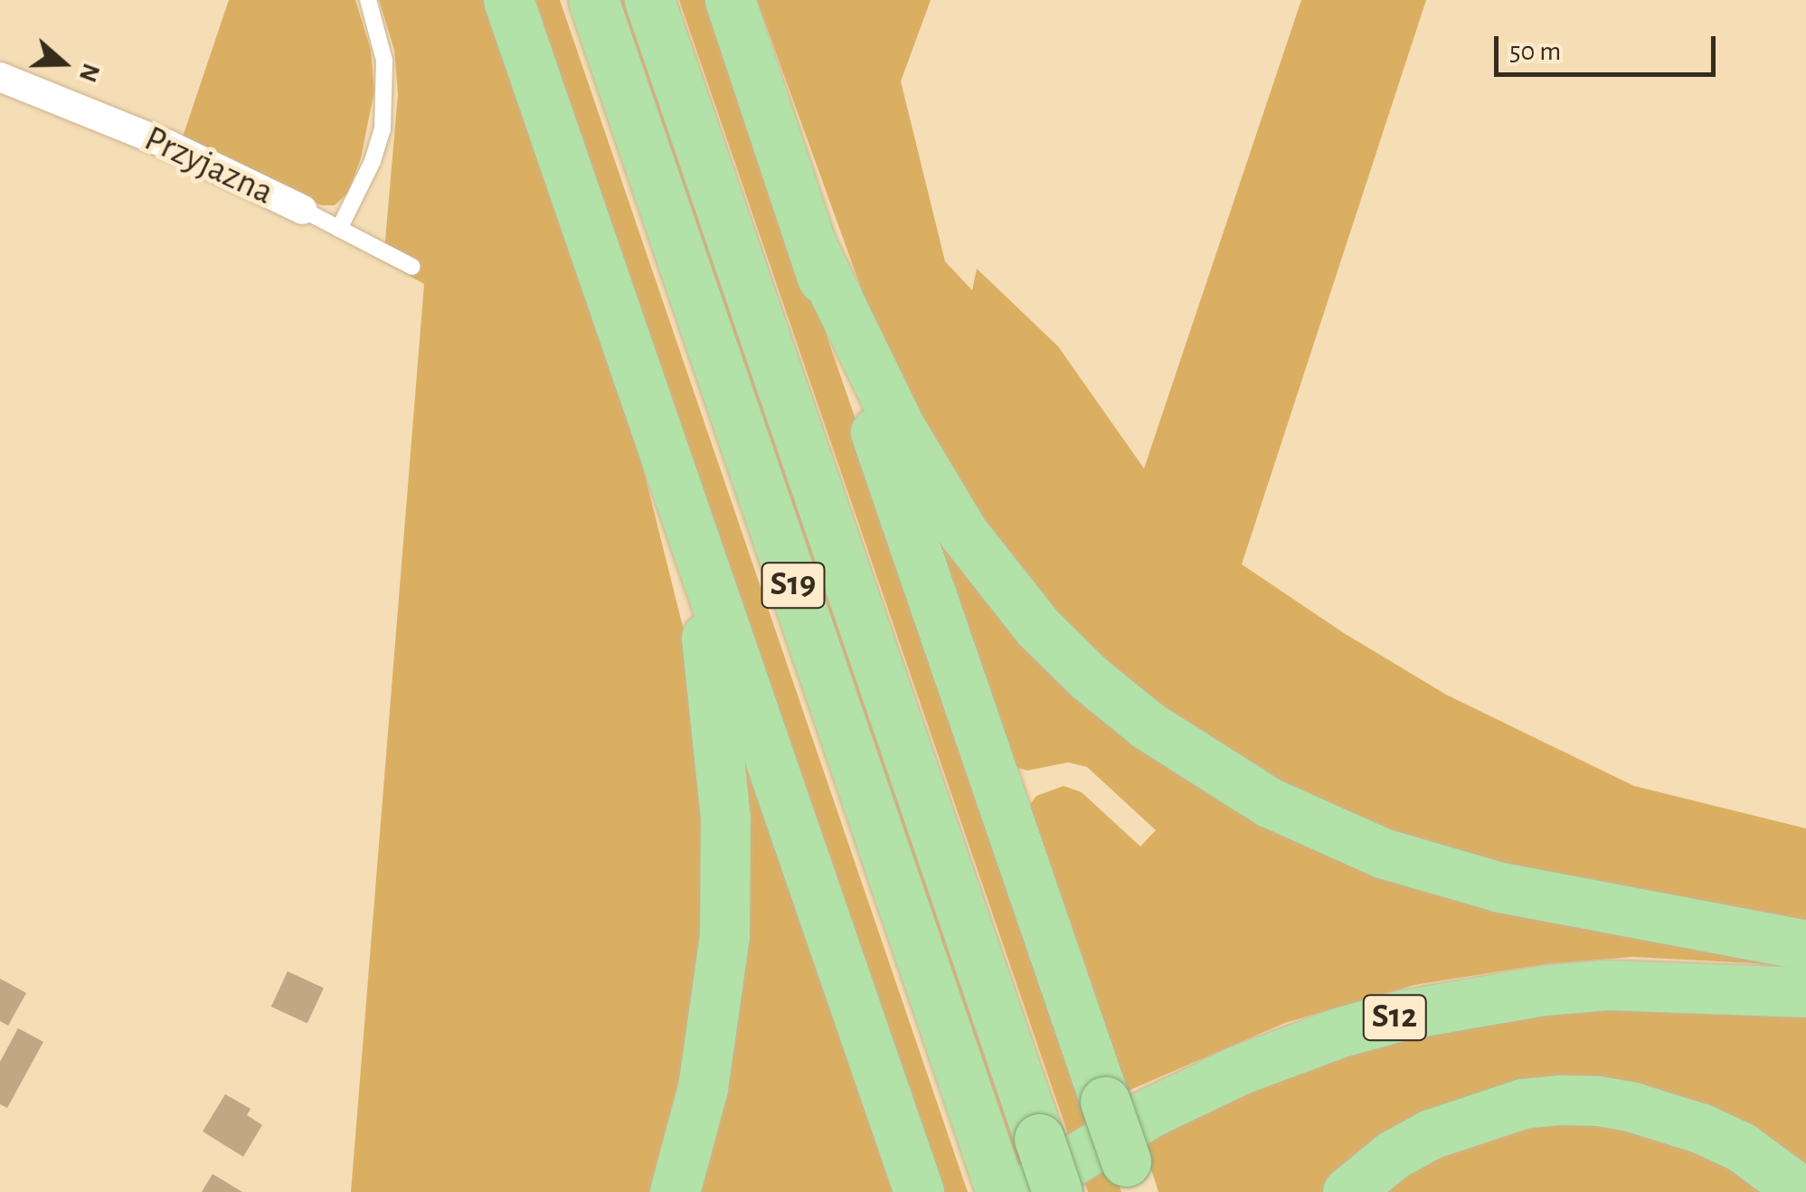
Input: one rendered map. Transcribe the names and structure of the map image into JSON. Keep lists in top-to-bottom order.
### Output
{
  "streets": {
    "highway": ["S19", "S12"],
    "street": ["Przyjazna"]
  },
  "crossings": [
    ["S19", "S12"]
  ],
  "scale_bar": "50 m",
  "north": "right"
}
